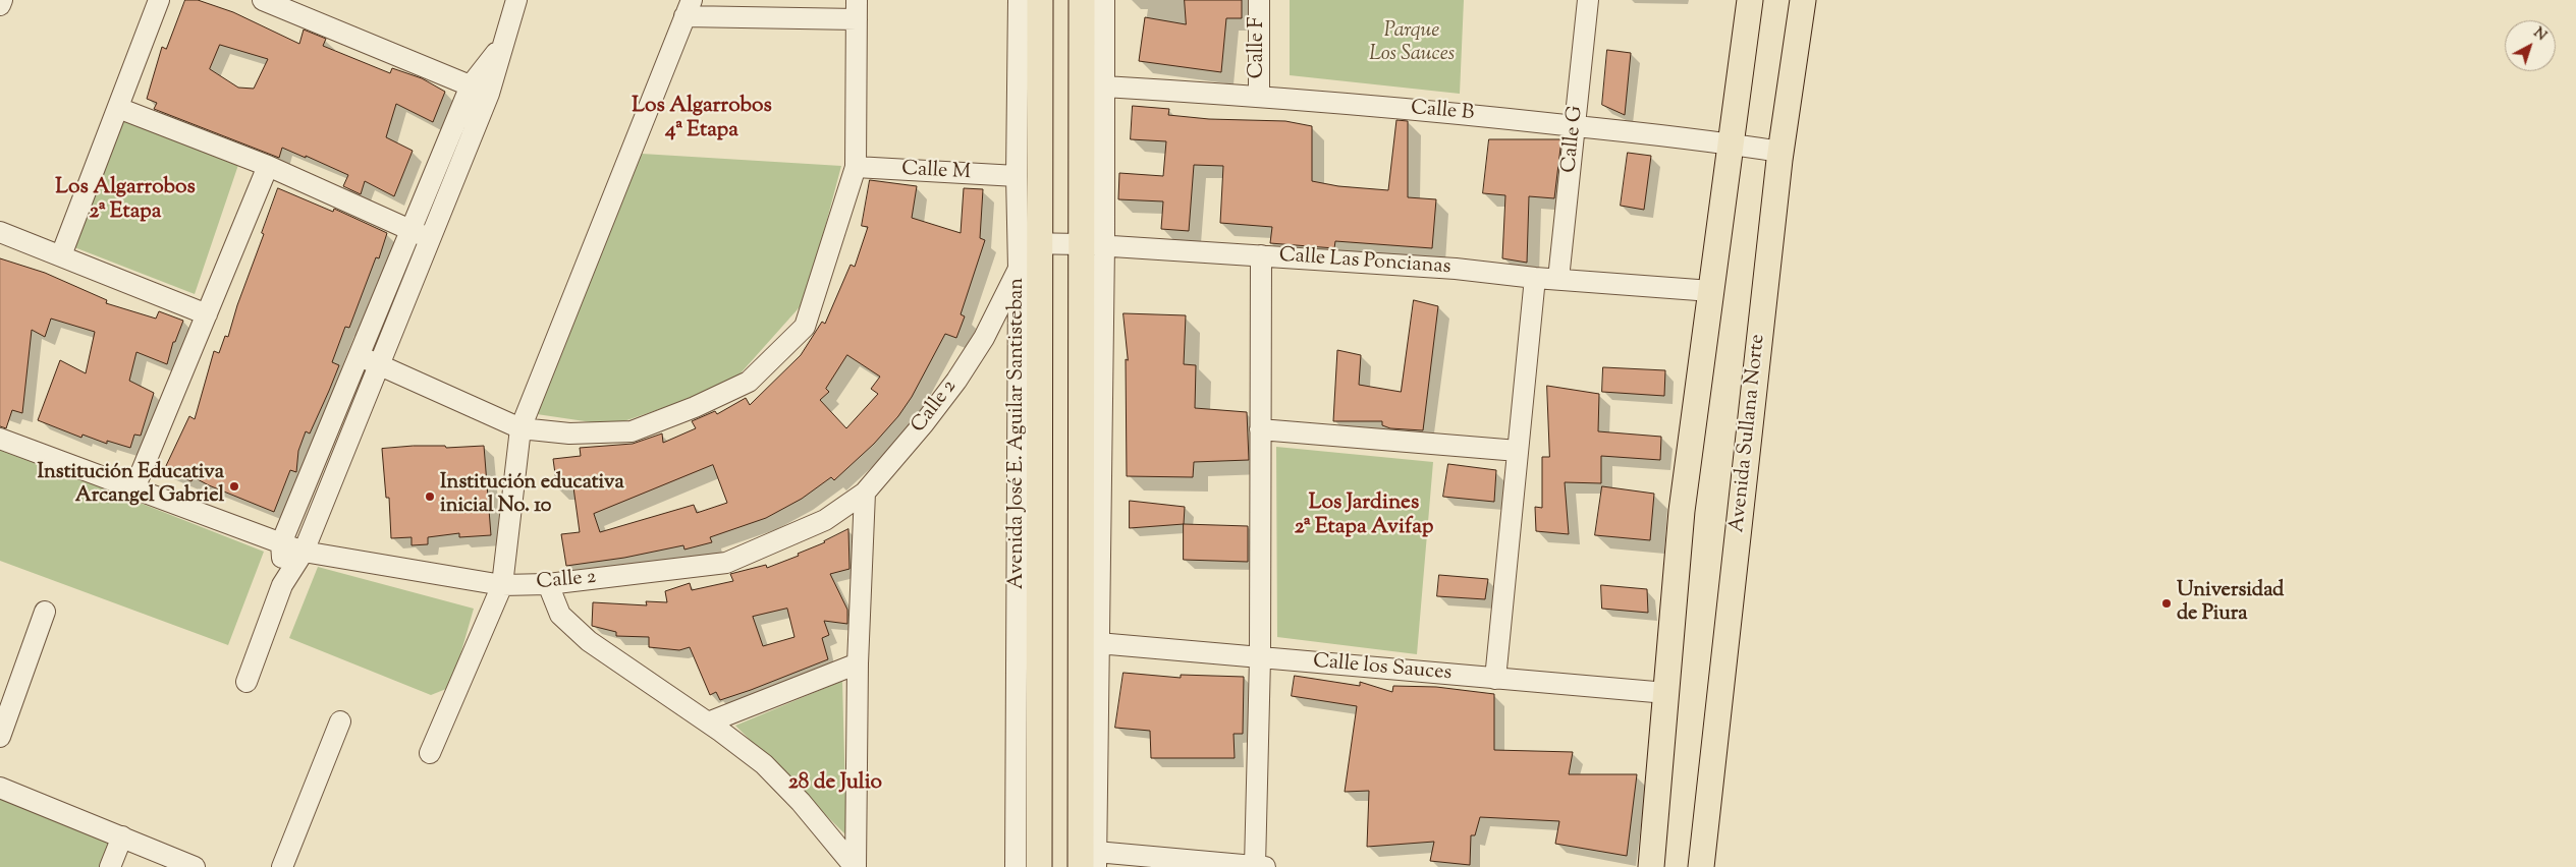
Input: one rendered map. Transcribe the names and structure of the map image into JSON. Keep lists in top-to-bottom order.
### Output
{
  "streets": {
    "main road": ["Avenida José E. Aguilar Santisteban", "Avenida Sullana Norte"],
    "street": [
      "Calle F",
      "Calle B",
      "Calle G",
      "Calle M",
      "Calle Las Poncianas",
      "Calle 2",
      "Calle los Sauces"
    ]
  },
  "crossings": [
    ["Calle F", "Calle B"],
    ["Calle B", "Calle G"],
    ["Calle B", "Avenida Sullana Norte"],
    ["Calle G", "Calle Las Poncianas"],
    ["Calle M", "Avenida José E. Aguilar Santisteban"],
    ["Calle Las Poncianas", "Avenida José E. Aguilar Santisteban"],
    ["Calle 2", "Avenida José E. Aguilar Santisteban"]
  ],
  "districts": [
    "Los Algarrobos 4ª Etapa",
    "Los Algarrobos 2ª Etapa",
    "Los Jardines 2ª Etapa Avifap",
    "28 de Julio"
  ],
  "parks": ["Parque Los Sauces"],
  "places": ["Institución Educativa Arcangel Gabriel", "Institución educativa inicial No. 10", "Universidad de Piura"],
  "north": "top right"
}
